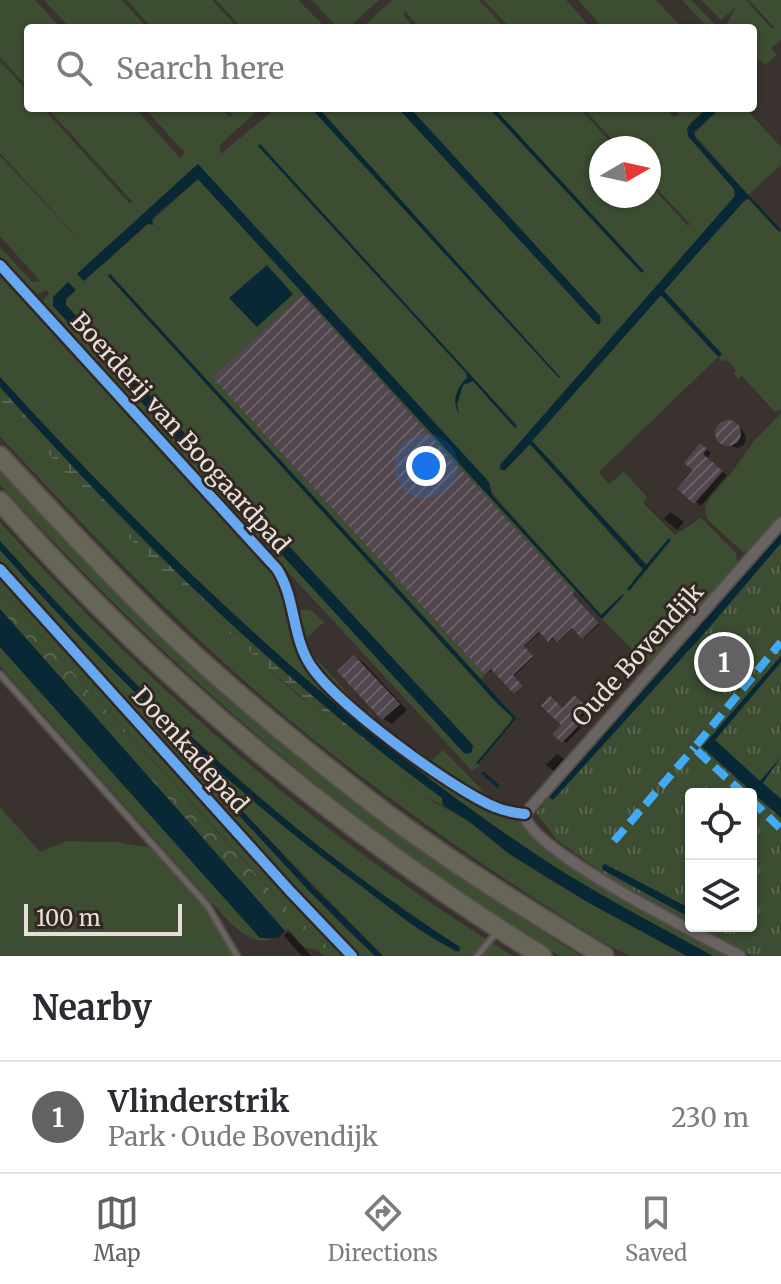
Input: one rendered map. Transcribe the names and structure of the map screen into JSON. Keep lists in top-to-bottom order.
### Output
{
  "streets": {
    "street": ["Oude Bovendijk"],
    "cycle path": ["Boerderij van Boogaardpad", "Doenkadepad"]
  },
  "scale_bar": "100 m",
  "north": "right",
  "page": {
    "search": "Search here",
    "pins": "1",
    "scale": "100 m",
    "heading": "Nearby",
    "list": [
      {
        "mark": "1",
        "name": "Vlinderstrik",
        "note": "Park · Oude Bovendijk",
        "value": "230 m"
      }
    ],
    "nav": ["Map", "Directions", "Saved"]
  }
}
